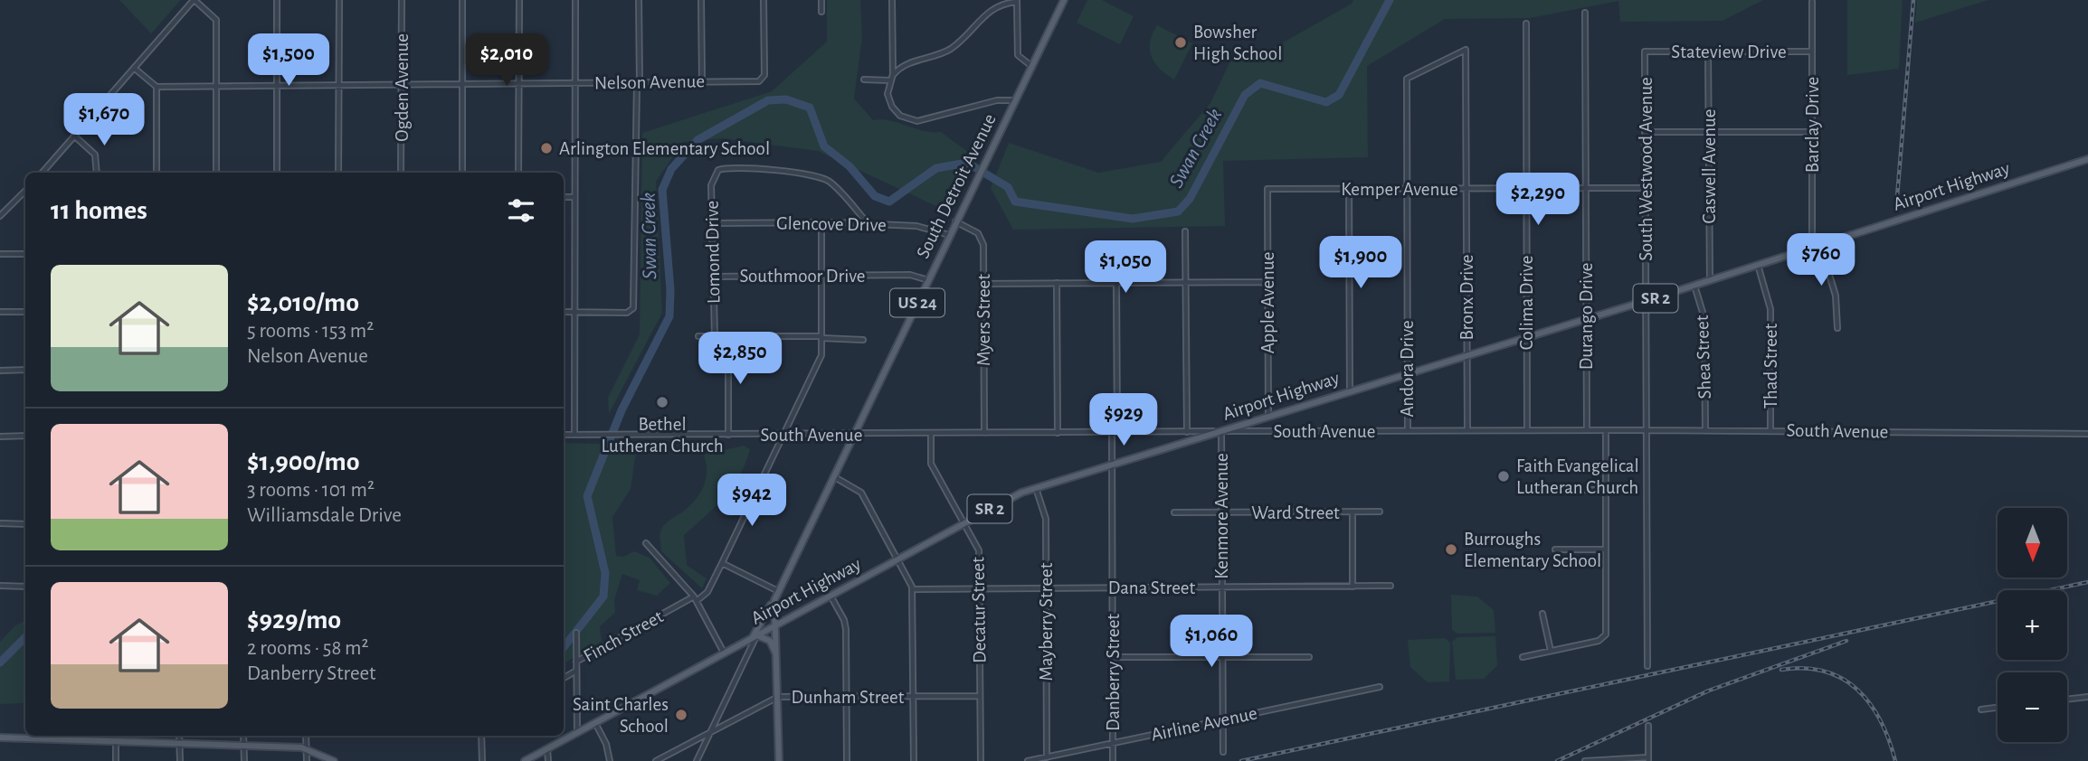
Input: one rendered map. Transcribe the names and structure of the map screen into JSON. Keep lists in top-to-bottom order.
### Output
{
  "streets": {
    "main road": [
      "South Detroit Avenue",
      "Airport Highway",
      "SR 2",
      "US 24"
    ],
    "street": [
      "Stateview Drive",
      "Nelson Avenue",
      "Ogden Avenue",
      "Barclay Drive",
      "Caswell Avenue",
      "South Westwood Avenue",
      "Kemper Avenue",
      "Glencove Drive",
      "Lomond Drive",
      "Southmoor Drive",
      "Bronx Drive",
      "Apple Avenue",
      "Colima Drive",
      "Durango Drive",
      "Myers Street",
      "Shea Street",
      "Thad Street",
      "Andora Drive",
      "South Avenue",
      "Ward Street",
      "Kenmore Avenue",
      "Dana Street",
      "Decatur Street",
      "Mayberry Street",
      "Finch Street",
      "Danberry Street",
      "Dunham Street",
      "Airline Avenue"
    ]
  },
  "crossings": [
    ["Stateview Drive", "Barclay Drive"],
    ["Stateview Drive", "Caswell Avenue"],
    ["Stateview Drive", "South Westwood Avenue"],
    ["Nelson Avenue", "Ogden Avenue"],
    ["Barclay Drive", "Airport Highway"],
    ["Caswell Avenue", "Airport Highway"],
    ["South Westwood Avenue", "Airport Highway"],
    ["South Westwood Avenue", "Kemper Avenue"],
    ["South Westwood Avenue", "South Avenue"],
    ["South Detroit Avenue", "Glencove Drive"],
    ["South Detroit Avenue", "Southmoor Drive"],
    ["South Detroit Avenue", "US 24"],
    ["South Detroit Avenue", "Myers Street"],
    ["South Detroit Avenue", "South Avenue"],
    ["Airport Highway", "Bronx Drive"],
    ["Airport Highway", "US 24"],
    ["Airport Highway", "Apple Avenue"],
    ["Airport Highway", "Colima Drive"],
    ["Airport Highway", "Durango Drive"],
    ["Airport Highway", "Shea Street"],
    ["Airport Highway", "Thad Street"],
    ["Airport Highway", "Andora Drive"],
    ["Airport Highway", "South Avenue"],
    ["Airport Highway", "Kenmore Avenue"],
    ["Airport Highway", "Decatur Street"],
    ["Airport Highway", "Mayberry Street"],
    ["Airport Highway", "Danberry Street"],
    ["Kemper Avenue", "Bronx Drive"],
    ["Kemper Avenue", "Apple Avenue"],
    ["Kemper Avenue", "Colima Drive"],
    ["Kemper Avenue", "Durango Drive"],
    ["Kemper Avenue", "Andora Drive"],
    ["Glencove Drive", "Lomond Drive"],
    ["Lomond Drive", "Southmoor Drive"],
    ["Bronx Drive", "Andora Drive"],
    ["Bronx Drive", "South Avenue"],
    ["US 24", "Dunham Street"],
    ["Colima Drive", "South Avenue"],
    ["Durango Drive", "South Avenue"],
    ["Myers Street", "South Avenue"],
    ["Shea Street", "South Avenue"],
    ["Thad Street", "South Avenue"],
    ["Andora Drive", "South Avenue"],
    ["South Avenue", "Kenmore Avenue"],
    ["South Avenue", "Decatur Street"],
    ["South Avenue", "Danberry Street"],
    ["Ward Street", "Kenmore Avenue"],
    ["Kenmore Avenue", "Dana Street"],
    ["Kenmore Avenue", "Airline Avenue"],
    ["Dana Street", "Decatur Street"],
    ["Dana Street", "Mayberry Street"],
    ["Dana Street", "Danberry Street"],
    ["Decatur Street", "Dunham Street"],
    ["Mayberry Street", "Airline Avenue"],
    ["Danberry Street", "Airline Avenue"]
  ],
  "water": ["Swan Creek"],
  "places": [
    "Bowsher High School",
    "Arlington Elementary School",
    "Bethel Lutheran Church",
    "Faith Evangelical Lutheran Church",
    "Burroughs Elementary School",
    "Saint Charles School"
  ],
  "north": "bottom",
  "page": {
    "price": [
      "$1,500",
      "$2,010",
      "$1,670",
      "$2,290",
      "$760",
      "$1,900",
      "$1,050",
      "$2,850",
      "$929",
      "$942",
      "$1,060"
    ],
    "heading": "11 homes",
    "list": [
      {
        "name": "$2,010/mo",
        "note": "5 rooms · 153 m² · Nelson Avenue"
      },
      {
        "name": "$1,900/mo",
        "note": "3 rooms · 101 m² · Williamsdale Drive"
      },
      {
        "name": "$929/mo",
        "note": "2 rooms · 58 m² · Danberry Street"
      }
    ],
    "map_buttons": ["+", "−"]
  }
}
